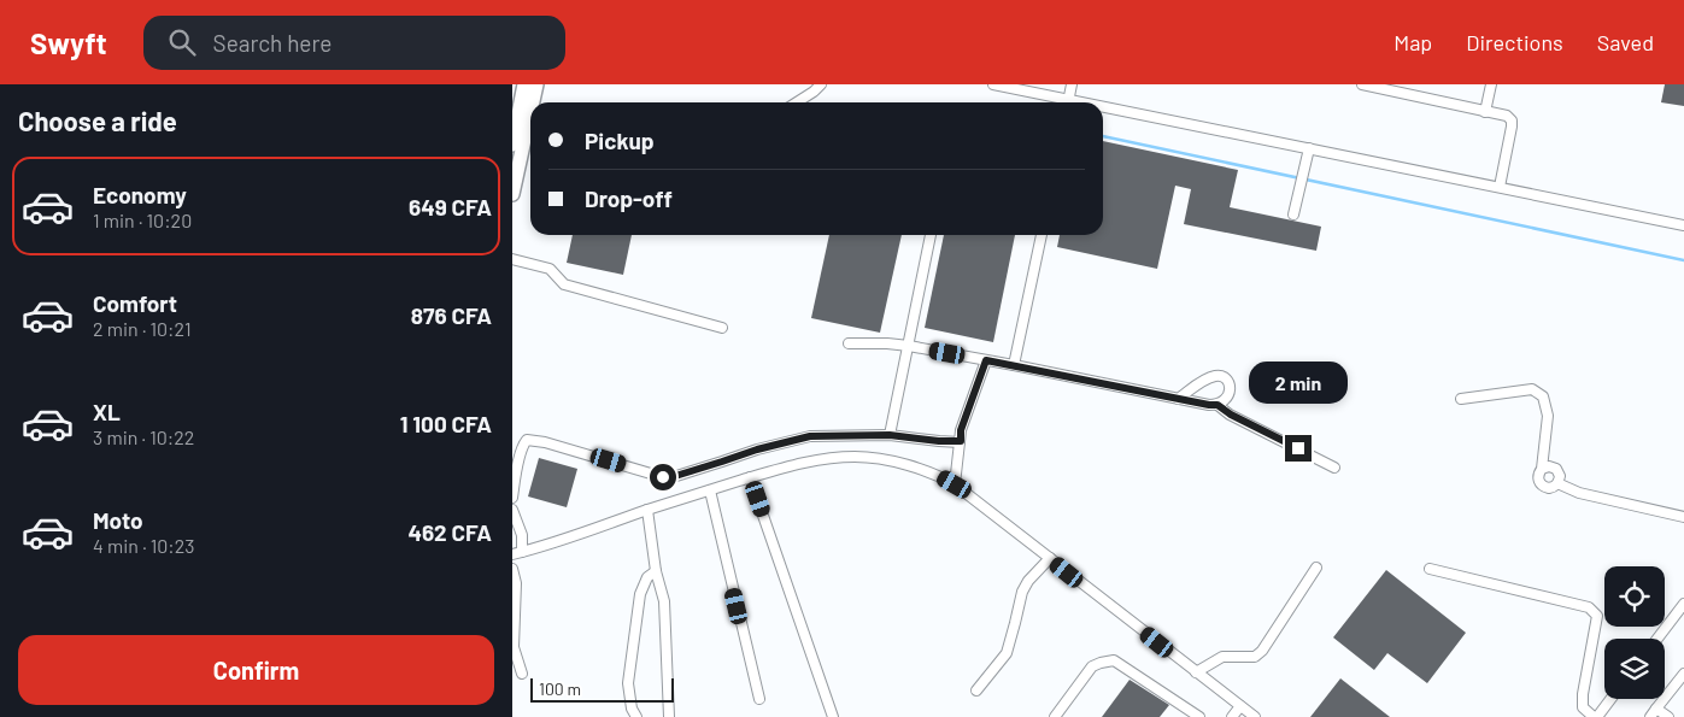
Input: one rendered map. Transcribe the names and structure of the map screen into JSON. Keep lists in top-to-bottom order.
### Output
{
  "scale_bar": "100 m",
  "page": {
    "header": "Swyft",
    "search": "Search here",
    "nav": ["Map", "Directions", "Saved"],
    "heading": "Choose a ride",
    "banner": ["Pickup", "Drop-off"],
    "list": [
      {
        "name": "Economy",
        "note": "1 min · 10:20",
        "value": "649 CFA"
      },
      {
        "name": "Comfort",
        "note": "2 min · 10:21",
        "value": "876 CFA"
      },
      {
        "name": "XL",
        "note": "3 min · 10:22",
        "value": "1 100 CFA"
      },
      {
        "name": "Moto",
        "note": "4 min · 10:23",
        "value": "462 CFA"
      }
    ],
    "bubble": "2 min",
    "buttons": "Confirm",
    "scale": "100 m"
  }
}
